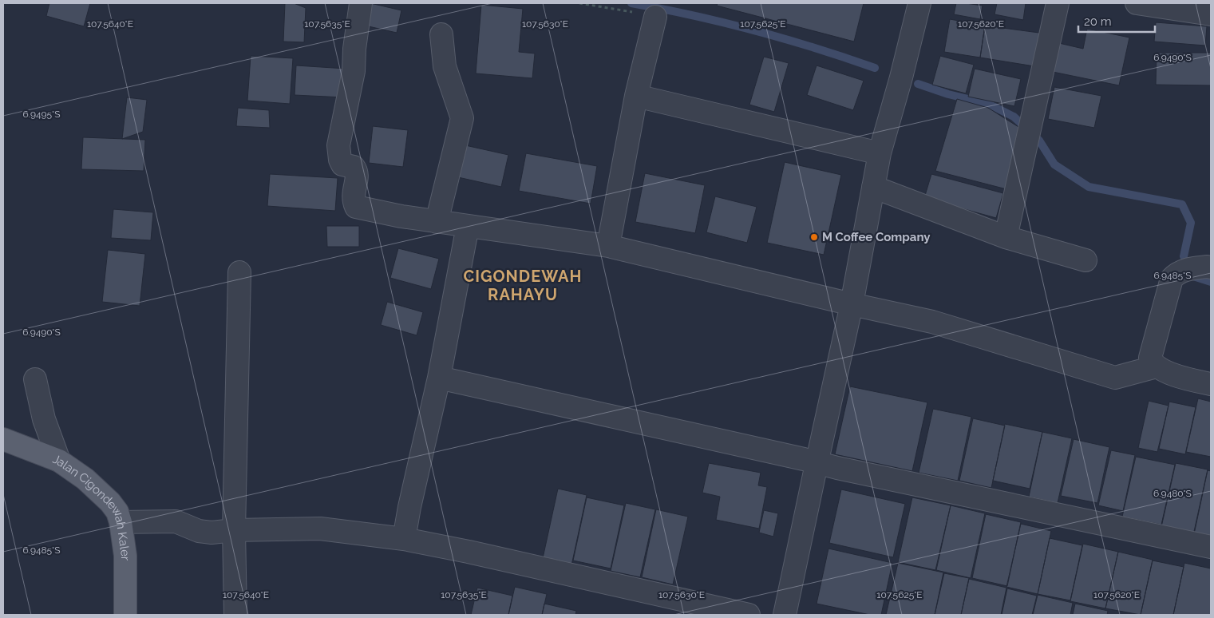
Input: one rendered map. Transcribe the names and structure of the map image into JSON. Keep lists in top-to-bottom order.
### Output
{
  "streets": {
    "main road": ["Jalan Cigondewah Kaler"]
  },
  "districts": ["CIGONDEWAH RAHAYU"],
  "places": ["M Coffee Company"],
  "scale_bar": "20 m",
  "coordinates": [
    "107.5640°E",
    "107.5635°E",
    "107.5630°E",
    "107.5625°E",
    "107.5620°E",
    "6.9490°S",
    "6.9495°S",
    "6.9485°S",
    "6.9480°S"
  ]
}
